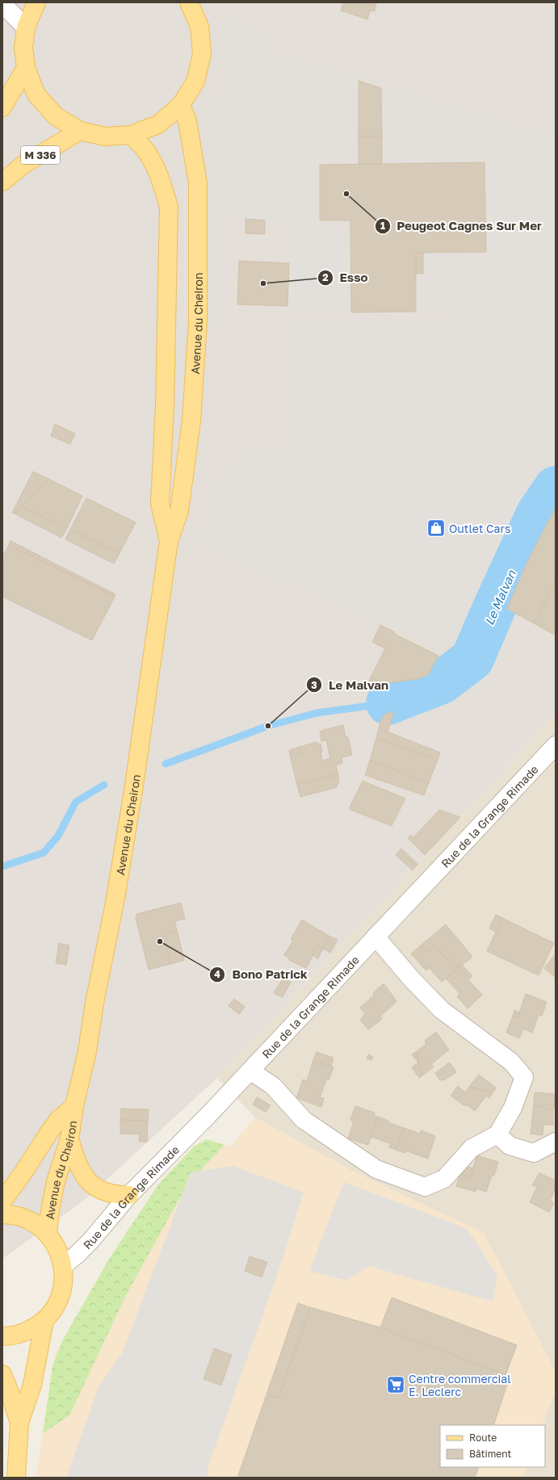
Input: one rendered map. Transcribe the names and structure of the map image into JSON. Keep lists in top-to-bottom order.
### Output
{
  "streets": {
    "main road": ["M 336", "Avenue du Cheiron"],
    "street": ["Rue de la Grange Rimade"]
  },
  "water": ["Le Malvan"],
  "places": {
    "other": [
      "Peugeot Cagnes Sur Mer",
      "Esso",
      "Le Malvan",
      "Bono Patrick"
    ],
    "shop": ["Outlet Cars"],
    "supermarket": ["Centre commercial E. Leclerc"]
  },
  "legend": ["Route", "Bâtiment"]
}
